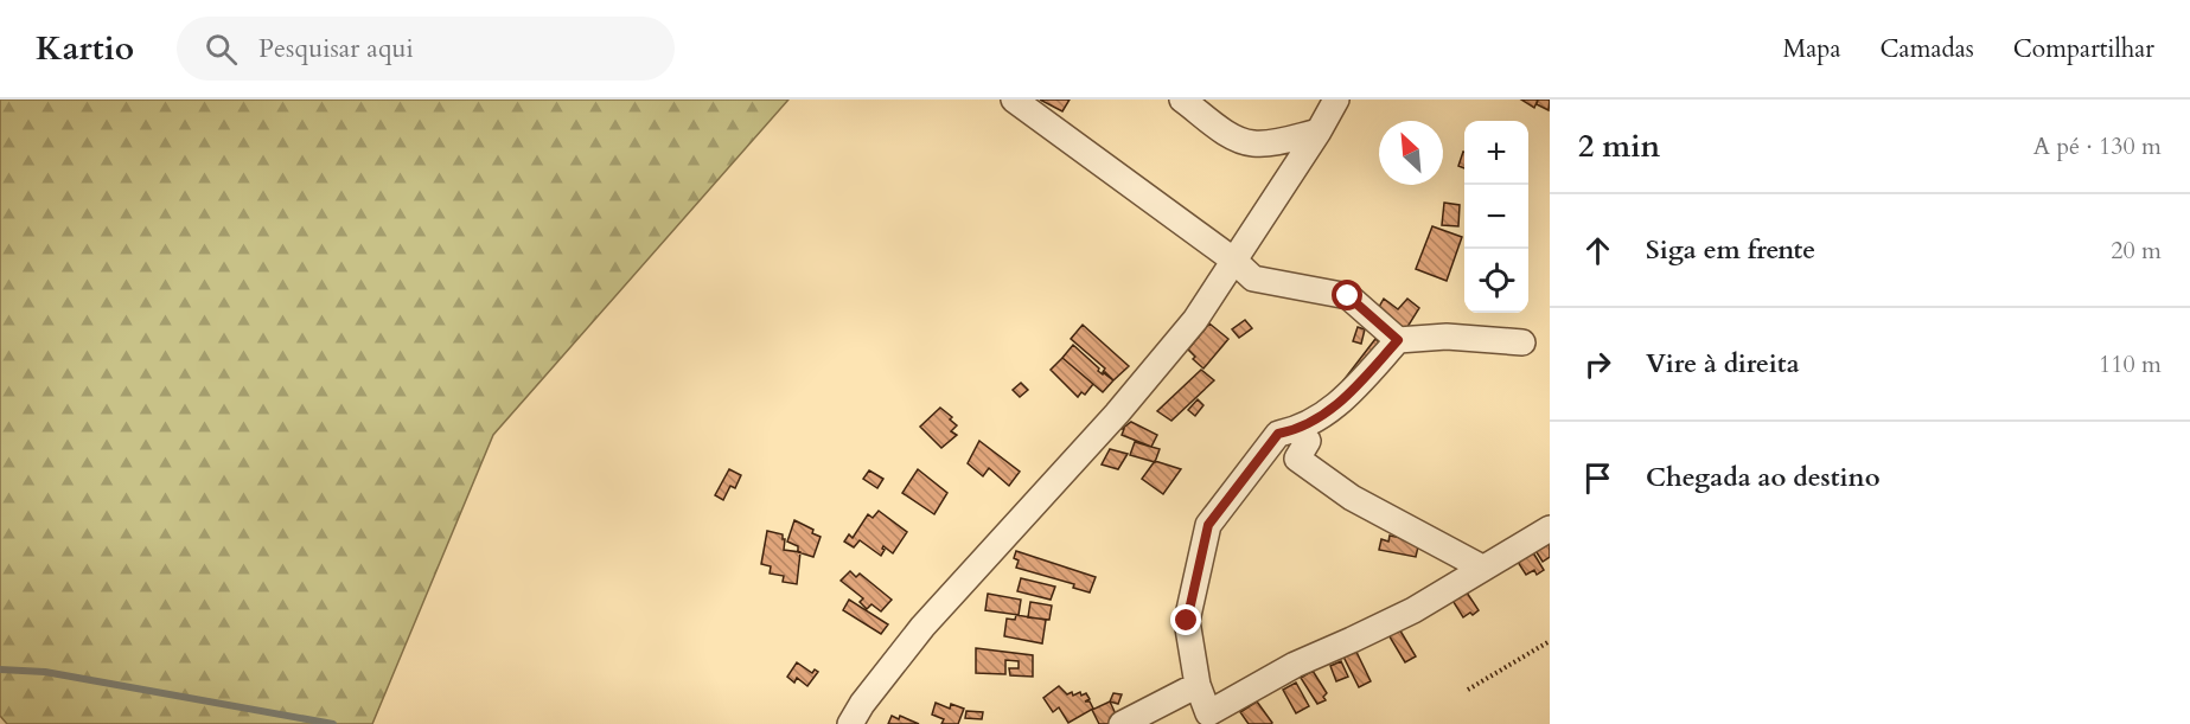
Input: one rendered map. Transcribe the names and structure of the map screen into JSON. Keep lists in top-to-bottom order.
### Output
{
  "north": "top left",
  "page": {
    "header": "Kartio",
    "search": "Pesquisar aqui",
    "nav": ["Mapa", "Camadas", "Compartilhar"],
    "heading": ["2 min", "A pé · 130 m"],
    "map_buttons": ["+", "−"],
    "list": [
      ["Siga em frente", "20 m"],
      ["Vire à direita", "110 m"],
      "Chegada ao destino"
    ]
  }
}
